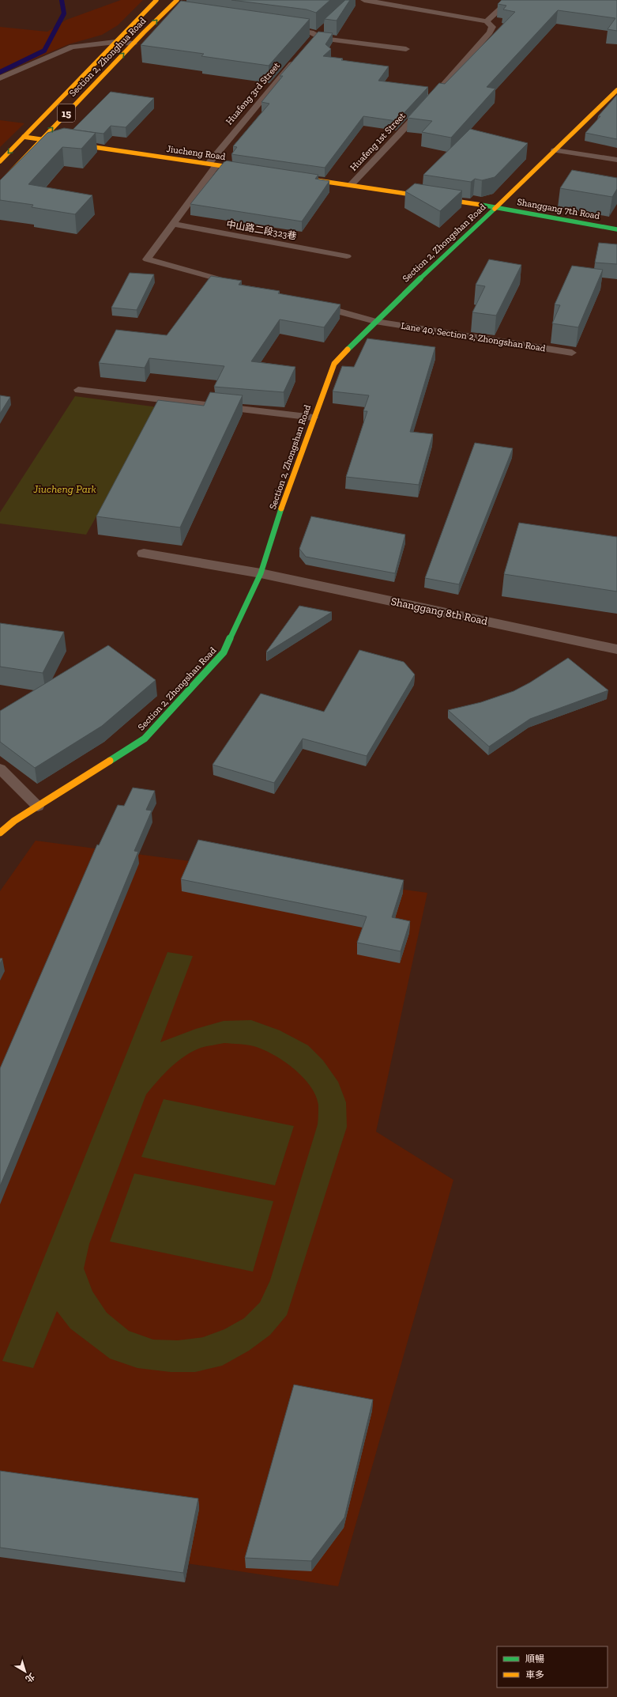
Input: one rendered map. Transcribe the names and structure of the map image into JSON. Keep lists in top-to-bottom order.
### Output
{
  "streets": {
    "main road": [
      "Section 2, Zhonghua Road",
      "15",
      "Jiucheng Road",
      "Shanggang 7th Road",
      "Section 2, Zhongshan Road"
    ],
    "street": ["Shanggang 8th Road"],
    "lane": [
      "Huafeng 3rd Street",
      "Huafeng 1st Street",
      "中山路二段323巷",
      "Lane 40, Section 2, Zhongshan Road"
    ]
  },
  "crossings": [
    ["Section 2, Zhonghua Road", "Jiucheng Road"],
    ["Huafeng 3rd Street", "Jiucheng Road"],
    ["Huafeng 3rd Street", "中山路二段323巷"],
    ["Shanggang 7th Road", "Section 2, Zhongshan Road"],
    ["Section 2, Zhongshan Road", "Lane 40, Section 2, Zhongshan Road"],
    ["Section 2, Zhongshan Road", "Shanggang 8th Road"]
  ],
  "parks": ["Jiucheng Park"],
  "legend": ["順暢", "車多"],
  "north": "bottom right"
}
